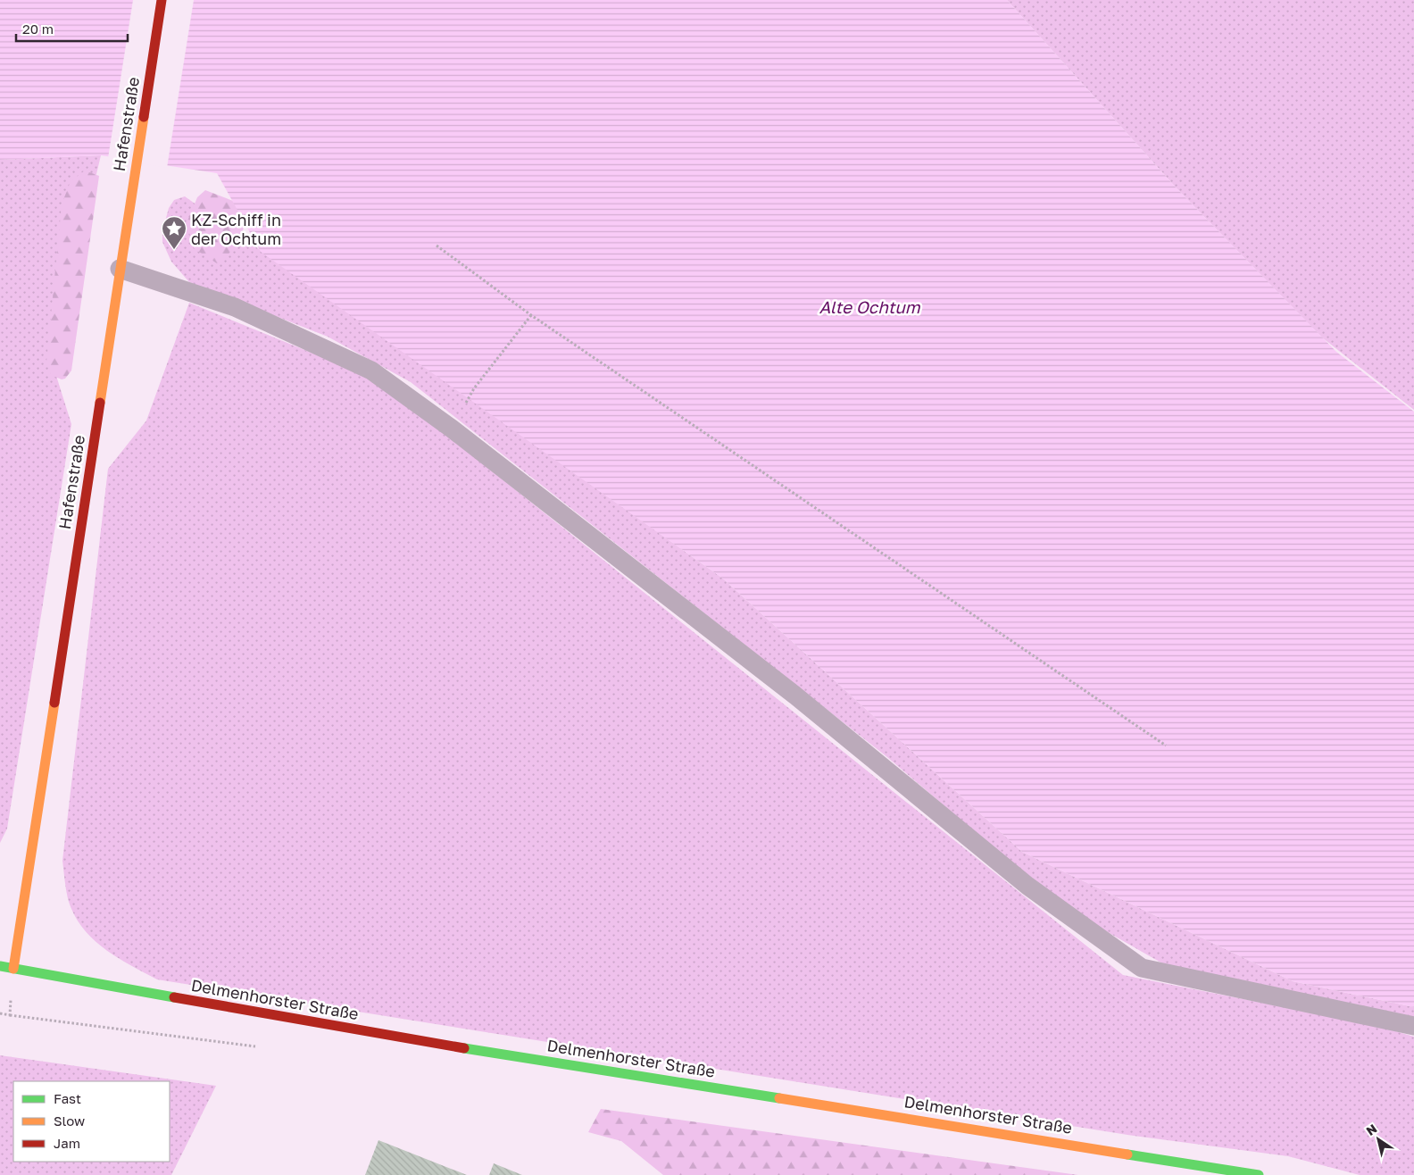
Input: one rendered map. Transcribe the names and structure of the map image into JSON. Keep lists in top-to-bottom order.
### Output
{
  "streets": {
    "main road": ["Hafenstraße", "Delmenhorster Straße"]
  },
  "crossings": [
    ["Hafenstraße", "Delmenhorster Straße"]
  ],
  "water": ["Alte Ochtum"],
  "places": {
    "place": ["KZ-Schiff in der Ochtum"]
  },
  "legend": ["Fast", "Slow", "Jam"],
  "scale_bar": "20 m",
  "north": "top left"
}
